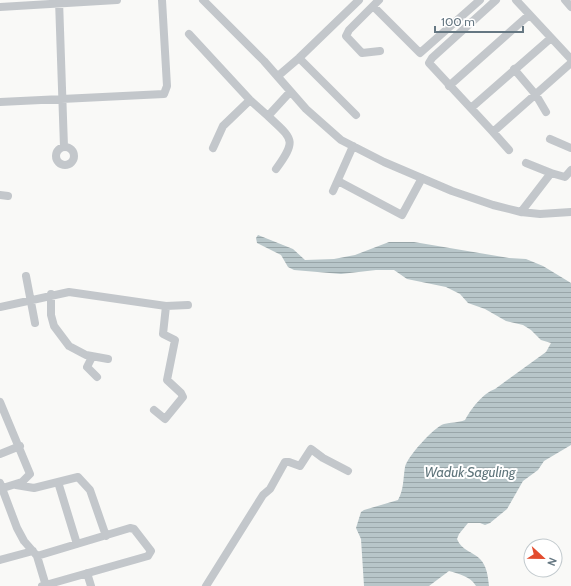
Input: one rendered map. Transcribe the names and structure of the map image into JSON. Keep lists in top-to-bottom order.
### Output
{
  "water": ["Waduk Saguling"],
  "scale_bar": "100 m",
  "north": "right"
}
